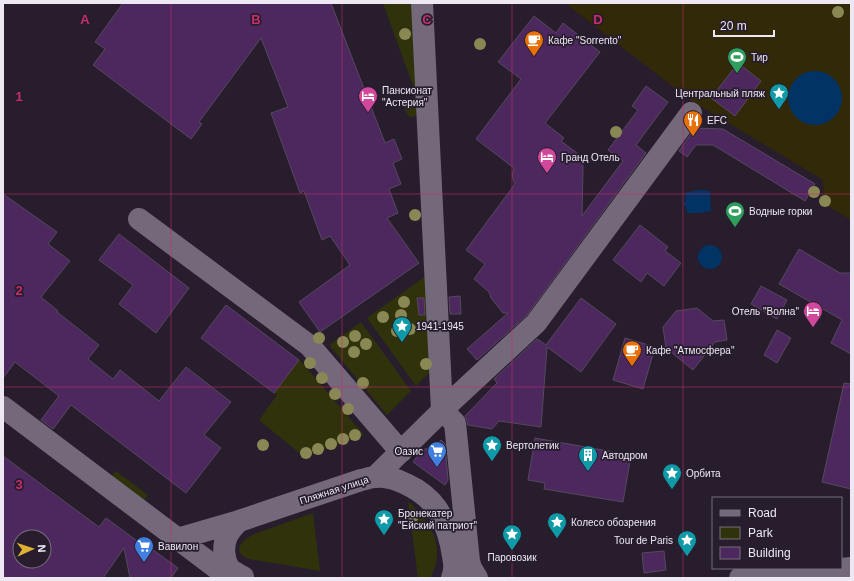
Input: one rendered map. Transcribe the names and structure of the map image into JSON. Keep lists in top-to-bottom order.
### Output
{
  "streets": {
    "street": ["Пляжная улица"]
  },
  "places": {
    "cafe": ["Кафе \"Sorrento\"", "Кафе \"Атмосфера\""],
    "sports": ["Тир", "Водные горки"],
    "place": [
      "Центральный пляж",
      "1941-1945",
      "Вертолетик",
      "Орбита",
      "Бронекатер \"Ейский патриот\"",
      "Колесо обозрения",
      "Паровозик",
      "Tour de Paris"
    ],
    "hotel": ["Пансионат \"Астерия\"", "Гранд Отель", "Отель \"Волна\""],
    "restaurant": ["EFC"],
    "supermarket": ["Оазис", "Вавилон"],
    "building": ["Автодром"]
  },
  "legend": ["Road", "Park", "Building"],
  "scale_bar": "20 m",
  "north": "right",
  "grid": {
    "columns": [
      "A",
      "B",
      "C",
      "D"
    ],
    "rows": ["1", "2", "3"]
  }
}
